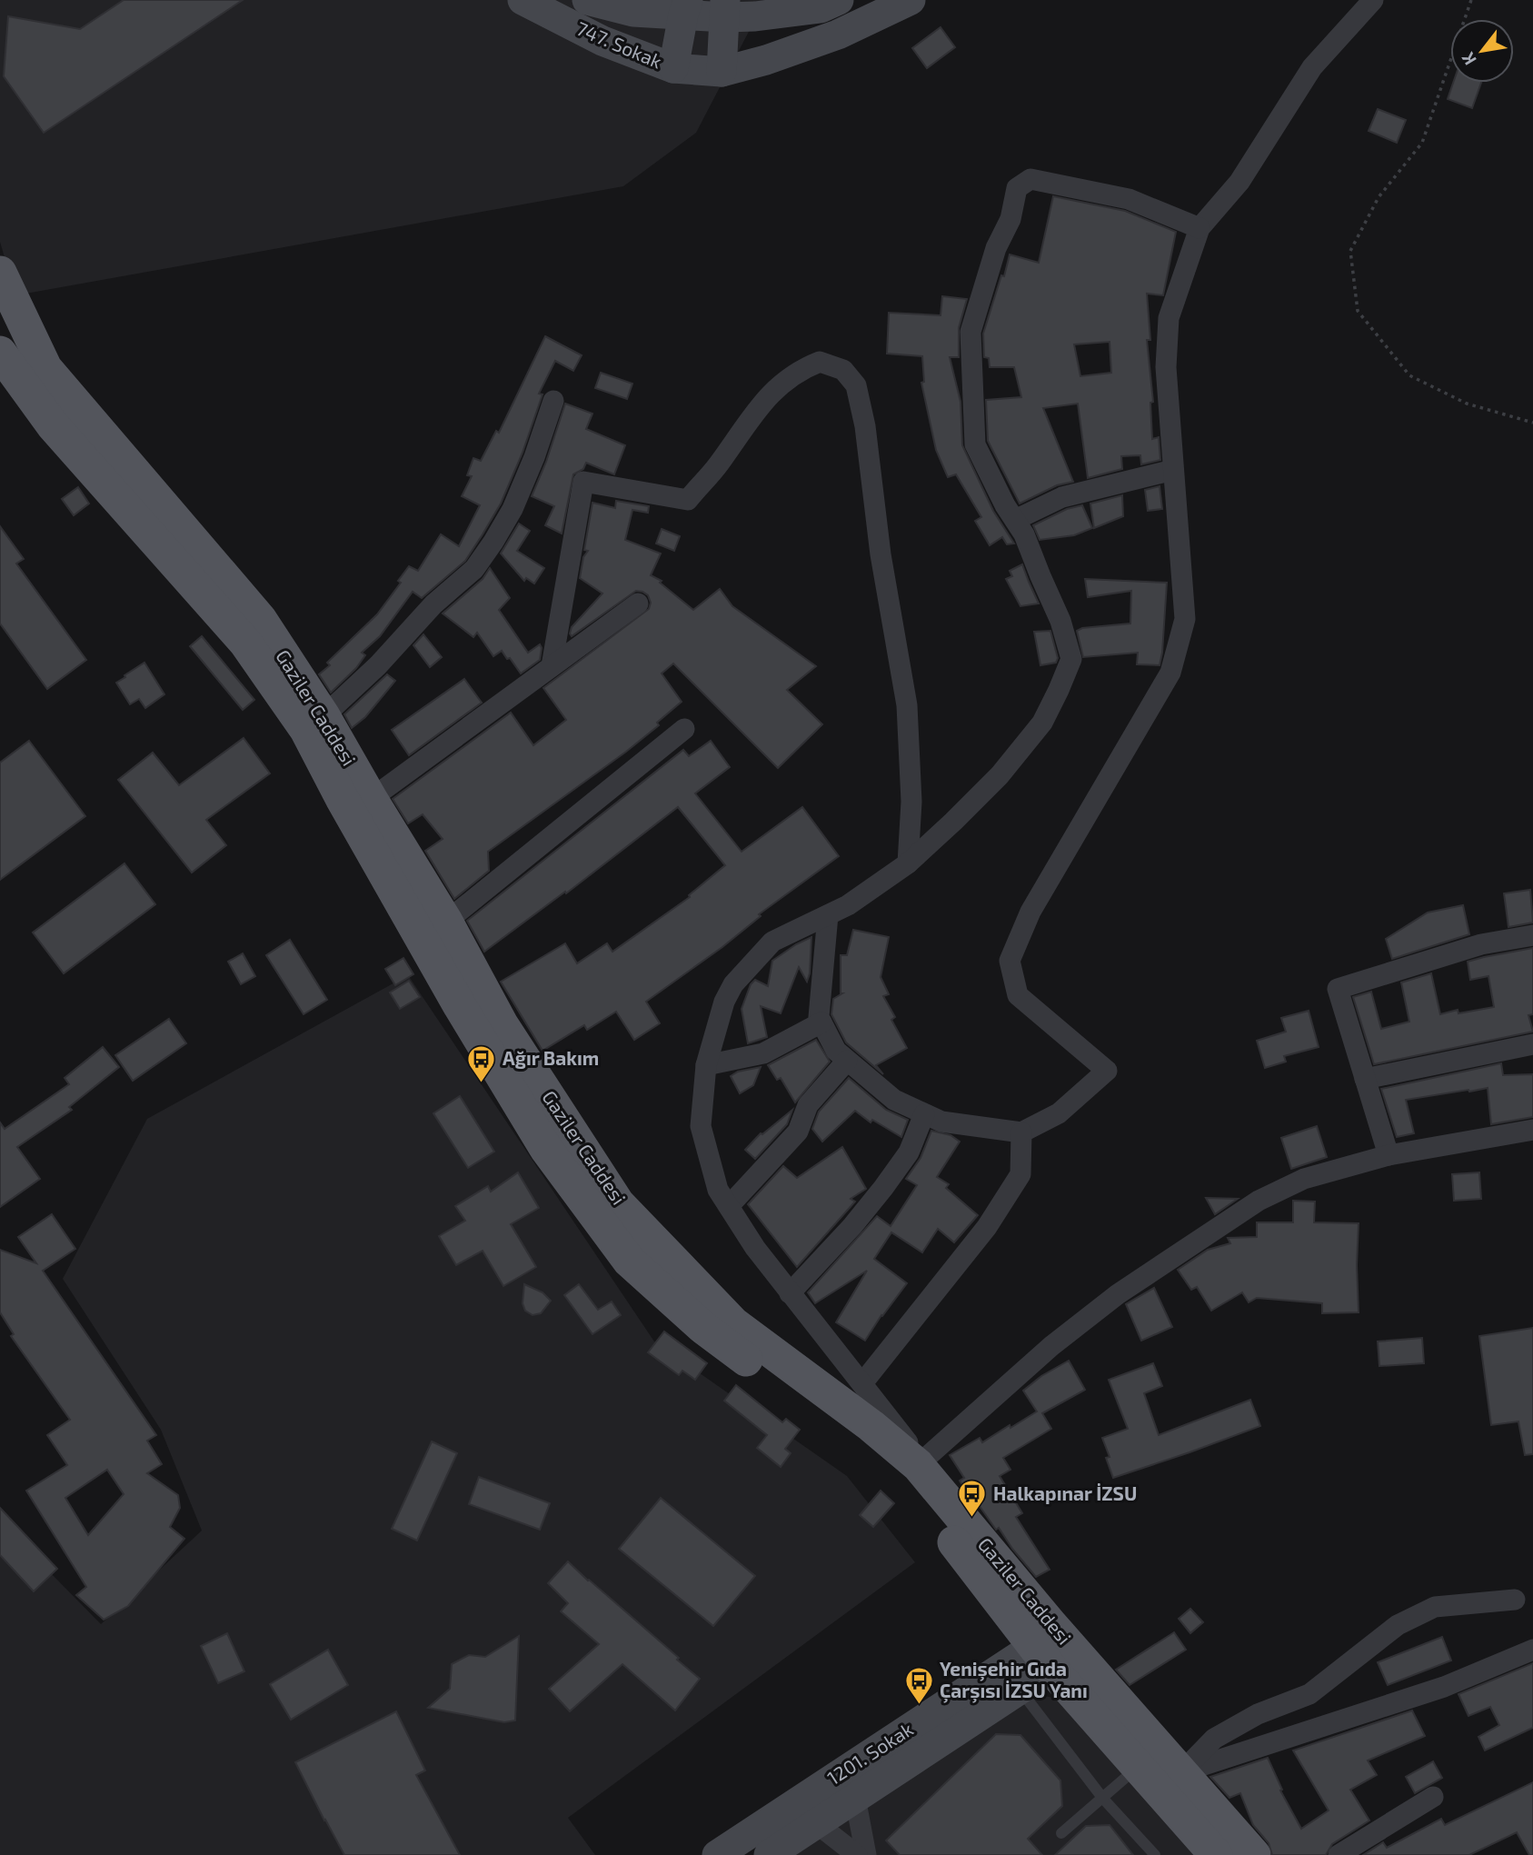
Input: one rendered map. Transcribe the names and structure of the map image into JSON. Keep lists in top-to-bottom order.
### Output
{
  "streets": {
    "main road": ["747. Sokak", "Gaziler Caddesi", "1201. Sokak"]
  },
  "crossings": [
    ["Gaziler Caddesi", "1201. Sokak"]
  ],
  "places": {
    "bus stop": ["Ağır Bakım", "Halkapınar İZSU", "Yenişehir Gıda Çarşısı İZSU Yanı"]
  },
  "north": "bottom left"
}
